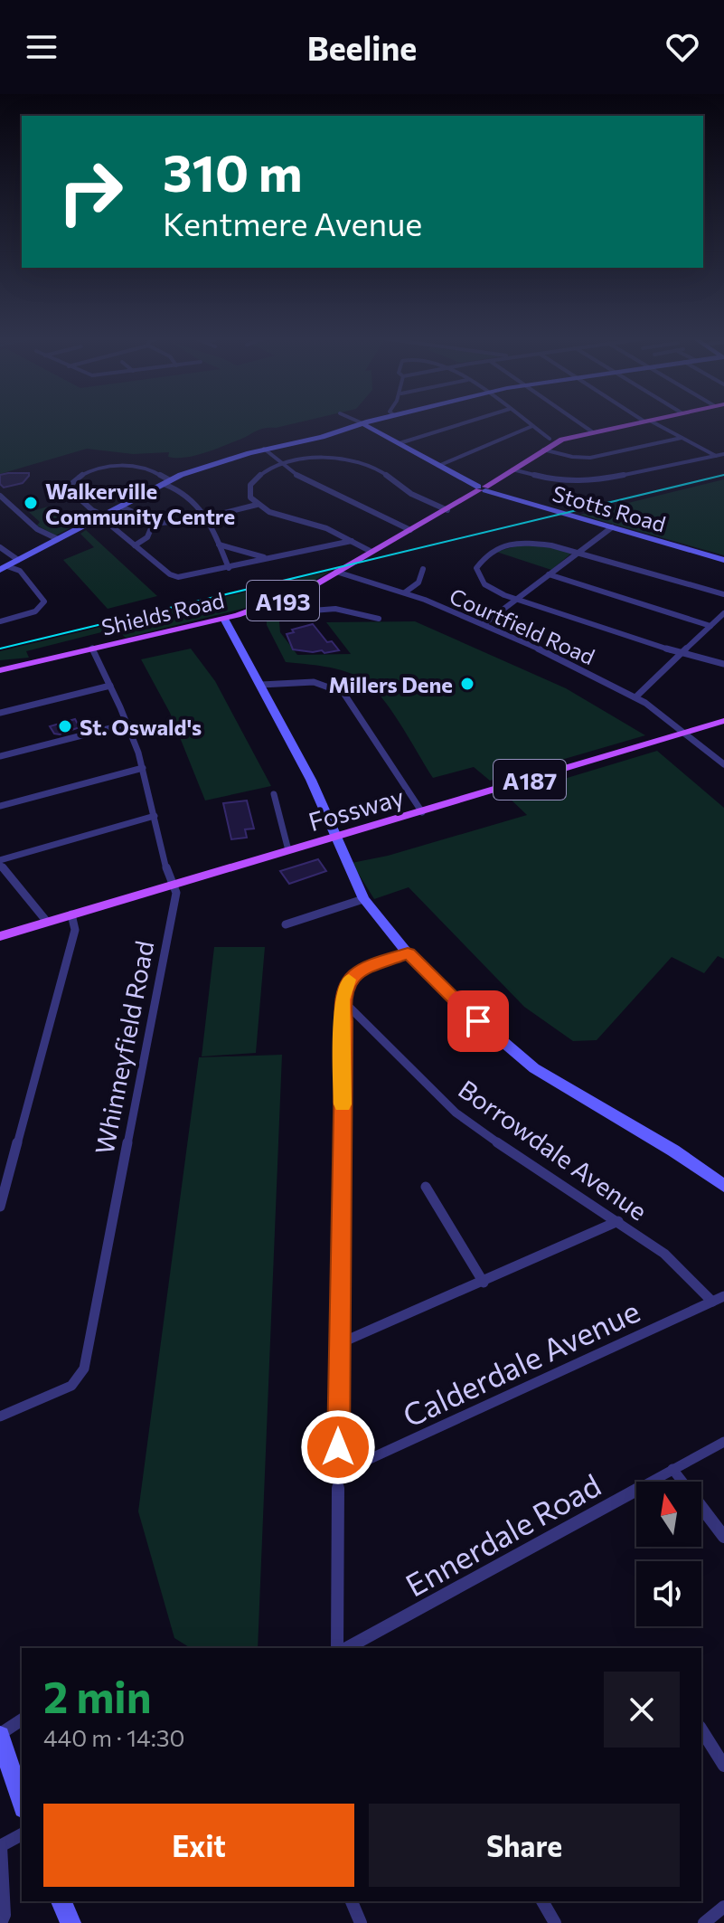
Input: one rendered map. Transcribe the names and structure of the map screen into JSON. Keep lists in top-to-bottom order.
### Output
{
  "streets": {
    "main road": [
      "A193",
      "Shields Road",
      "A187",
      "Fossway"
    ],
    "street": [
      "Stotts Road",
      "Courtfield Road",
      "Whinneyfield Road",
      "Borrowdale Avenue",
      "Calderdale Avenue",
      "Ennerdale Road"
    ]
  },
  "crossings": [
    ["Stotts Road", "Shields Road"],
    ["A193", "Shields Road"],
    ["Shields Road", "Courtfield Road"],
    ["Shields Road", "Whinneyfield Road"],
    ["Courtfield Road", "Fossway"],
    ["Fossway", "Whinneyfield Road"],
    ["Borrowdale Avenue", "Calderdale Avenue"]
  ],
  "places": ["Walkerville Community Centre", "Millers Dene", "St. Oswald's"],
  "north": "top",
  "page": {
    "header": "Beeline",
    "turn": ["310 m", "Kentmere Avenue"],
    "heading": ["2 min", "440 m · 14:30"],
    "buttons": ["Exit", "Share"]
  }
}
